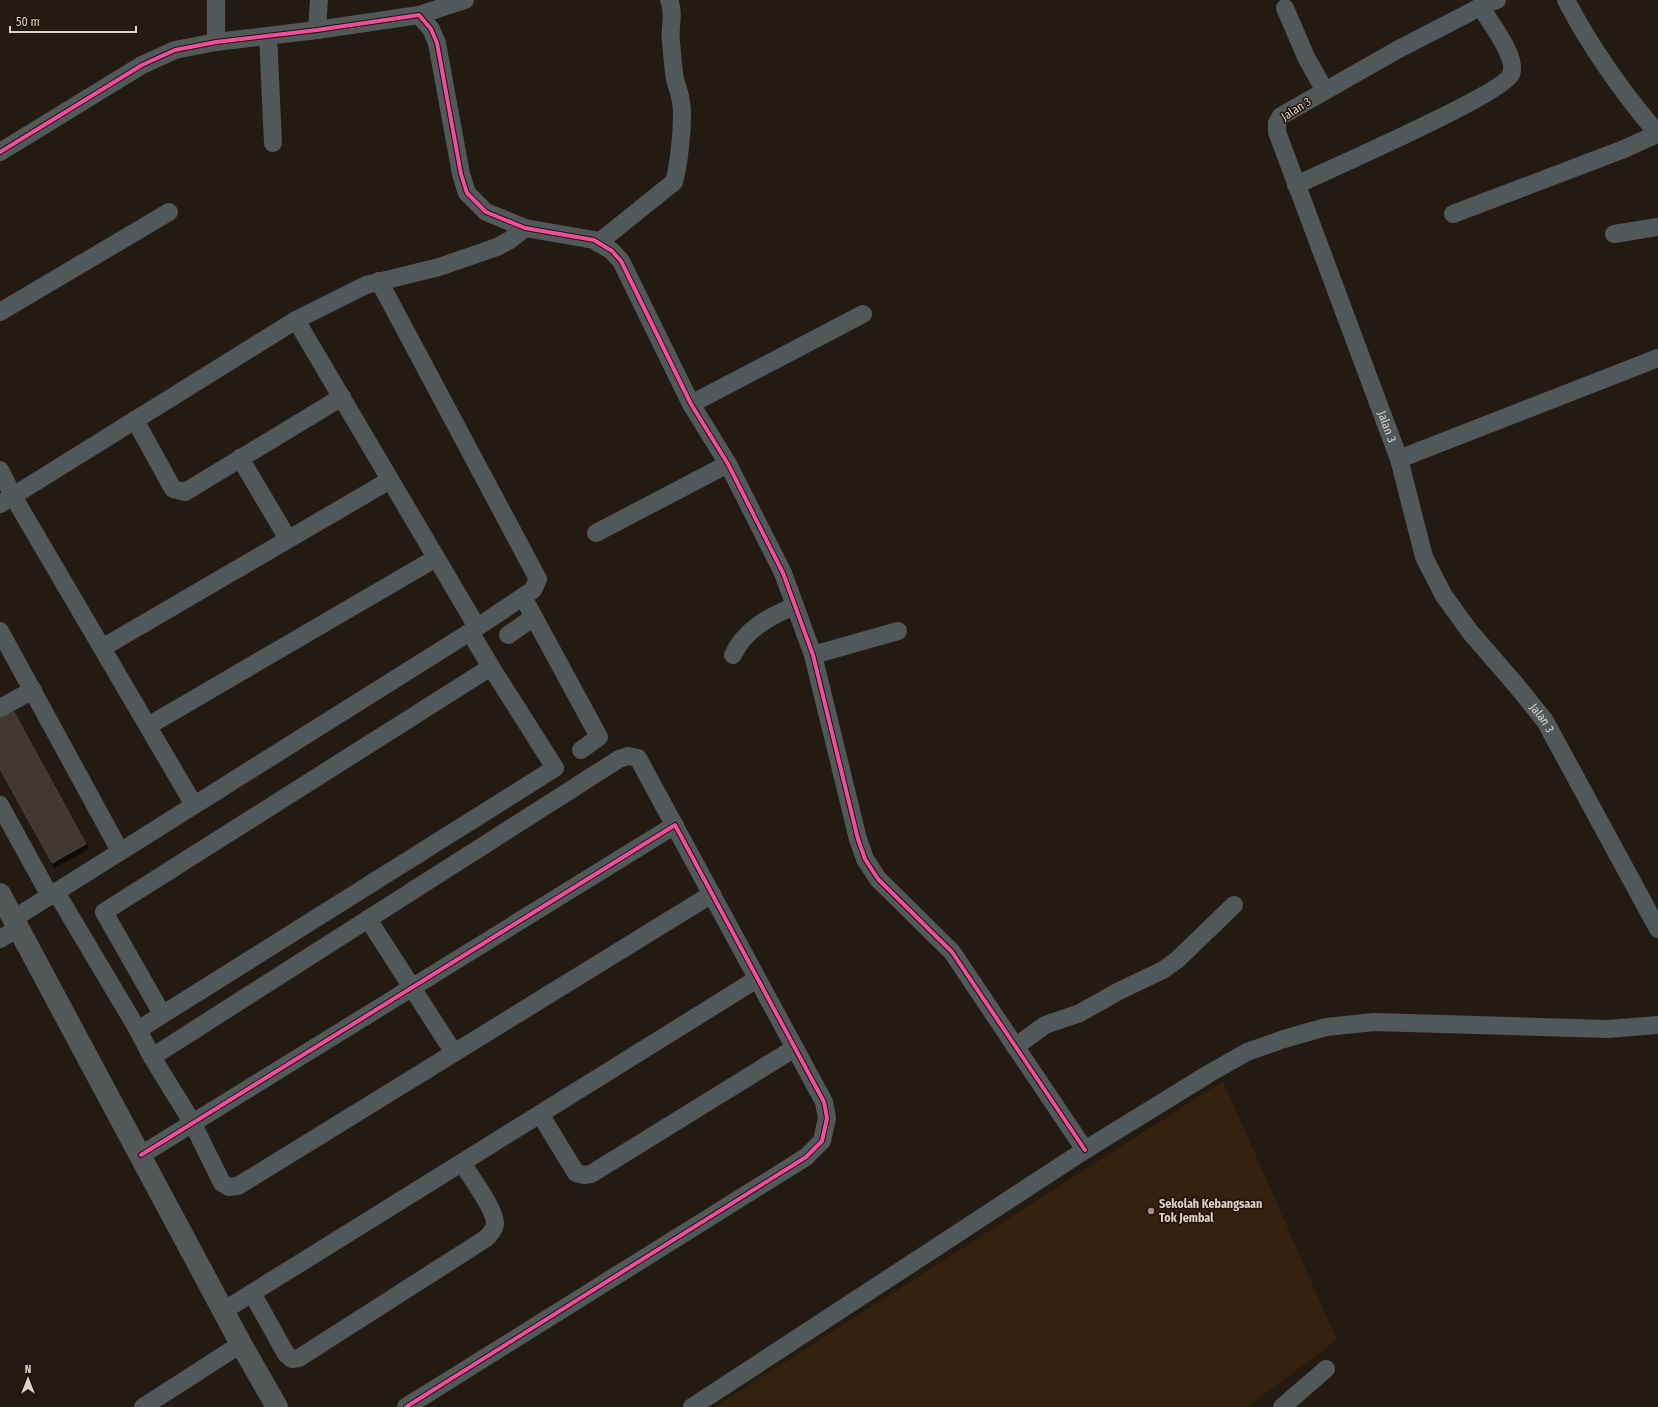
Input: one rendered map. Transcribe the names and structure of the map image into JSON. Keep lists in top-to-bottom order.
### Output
{
  "streets": {
    "street": ["Jalan 3"]
  },
  "places": ["Sekolah Kebangsaan Tok Jembal"],
  "scale_bar": "50 m",
  "north": "top"
}
